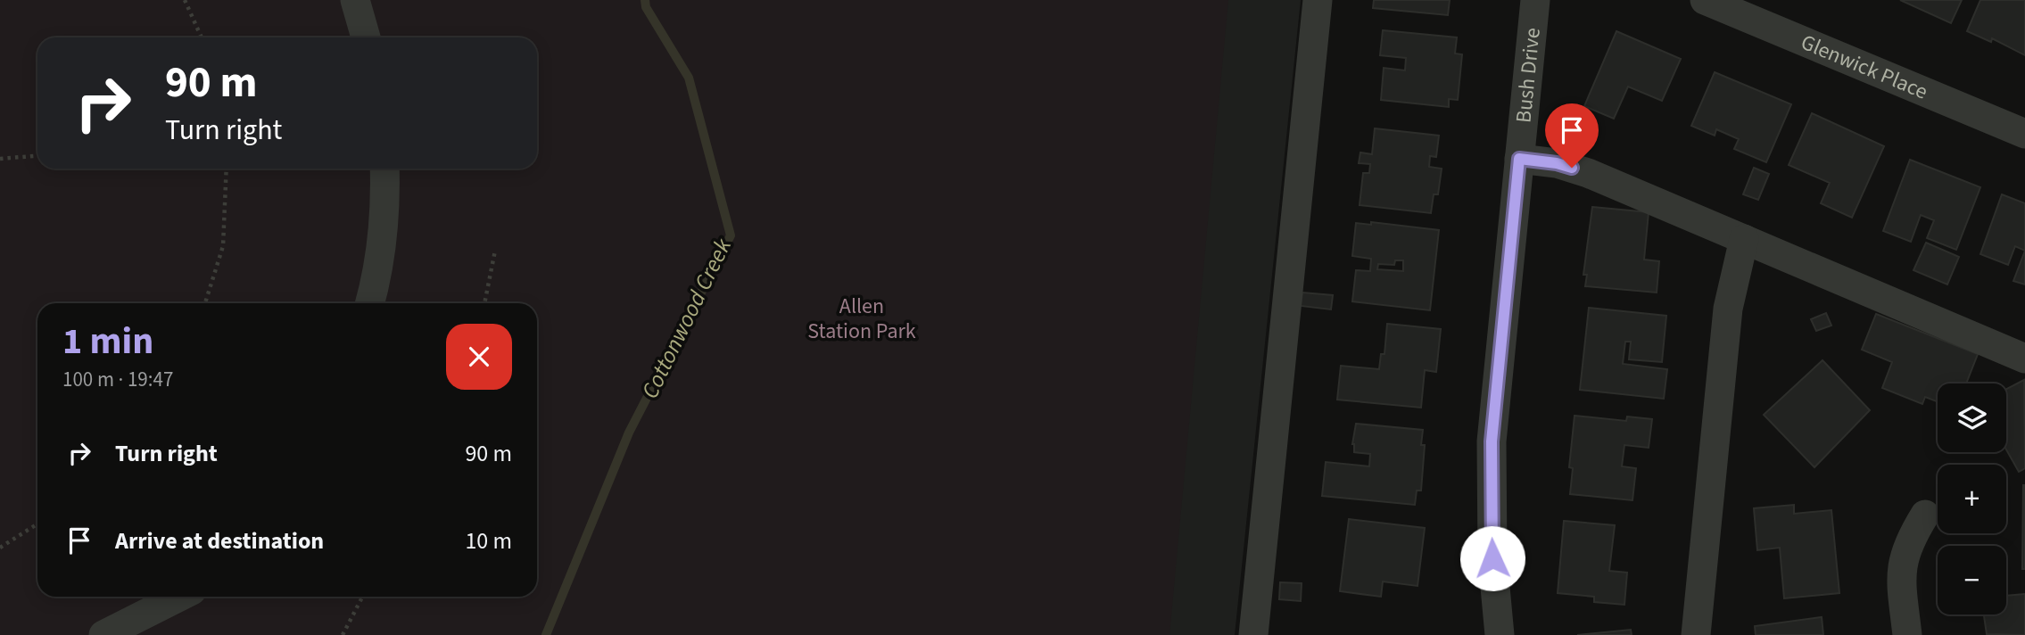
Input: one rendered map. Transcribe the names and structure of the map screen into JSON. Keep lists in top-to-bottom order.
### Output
{
  "streets": {
    "street": ["Glenwick Place", "Bush Drive"]
  },
  "water": ["Cottonwood Creek"],
  "parks": ["Allen Station Park"],
  "page": {
    "turn": ["90 m", "Turn right"],
    "heading": ["1 min", "100 m · 19:47"],
    "map_buttons": ["+", "−"],
    "list": [
      {
        "name": "Turn right",
        "value": "90 m"
      },
      {
        "name": "Arrive at destination",
        "value": "10 m"
      }
    ]
  }
}
